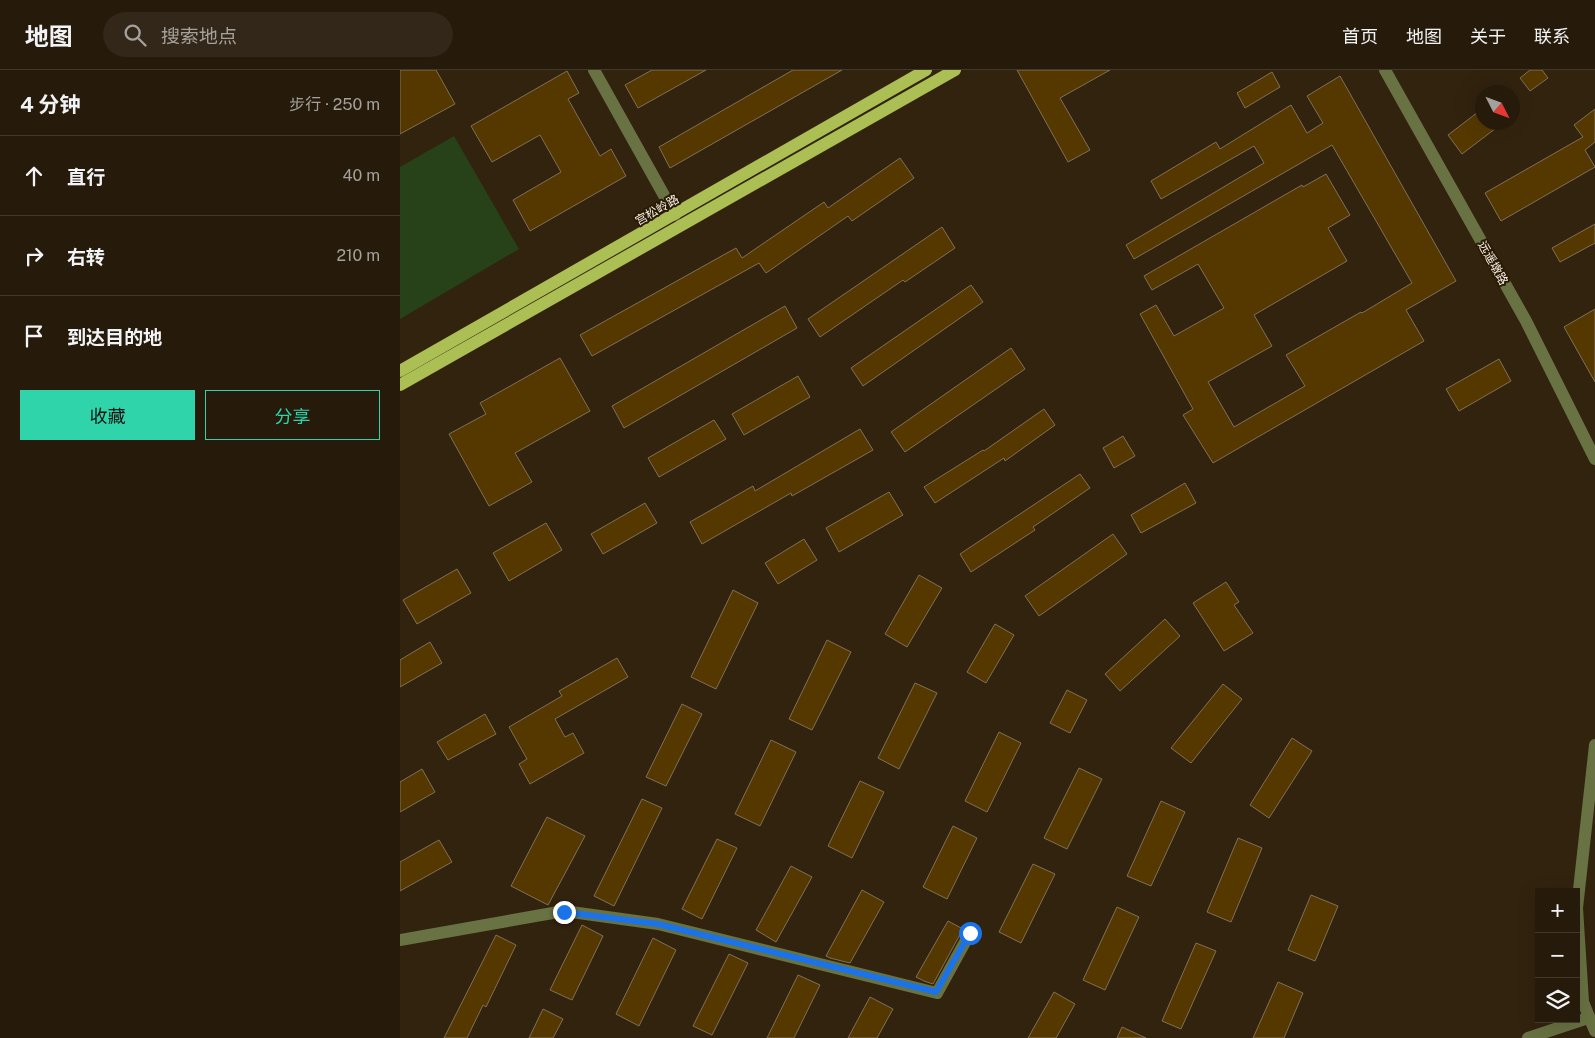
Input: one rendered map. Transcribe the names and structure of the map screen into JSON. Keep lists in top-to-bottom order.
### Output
{
  "streets": {
    "main road": ["宫松岭路"],
    "street": ["远遥墩路"]
  },
  "north": "bottom right",
  "page": {
    "header": "地图",
    "search": "搜索地点",
    "nav": [
      "首页",
      "地图",
      "关于",
      "联系"
    ],
    "heading": ["4 分钟", "步行 · 250 m"],
    "list": [
      ["直行", "40 m"],
      ["右转", "210 m"],
      "到达目的地"
    ],
    "buttons": ["收藏", "分享"],
    "map_buttons": ["+", "−"]
  }
}
